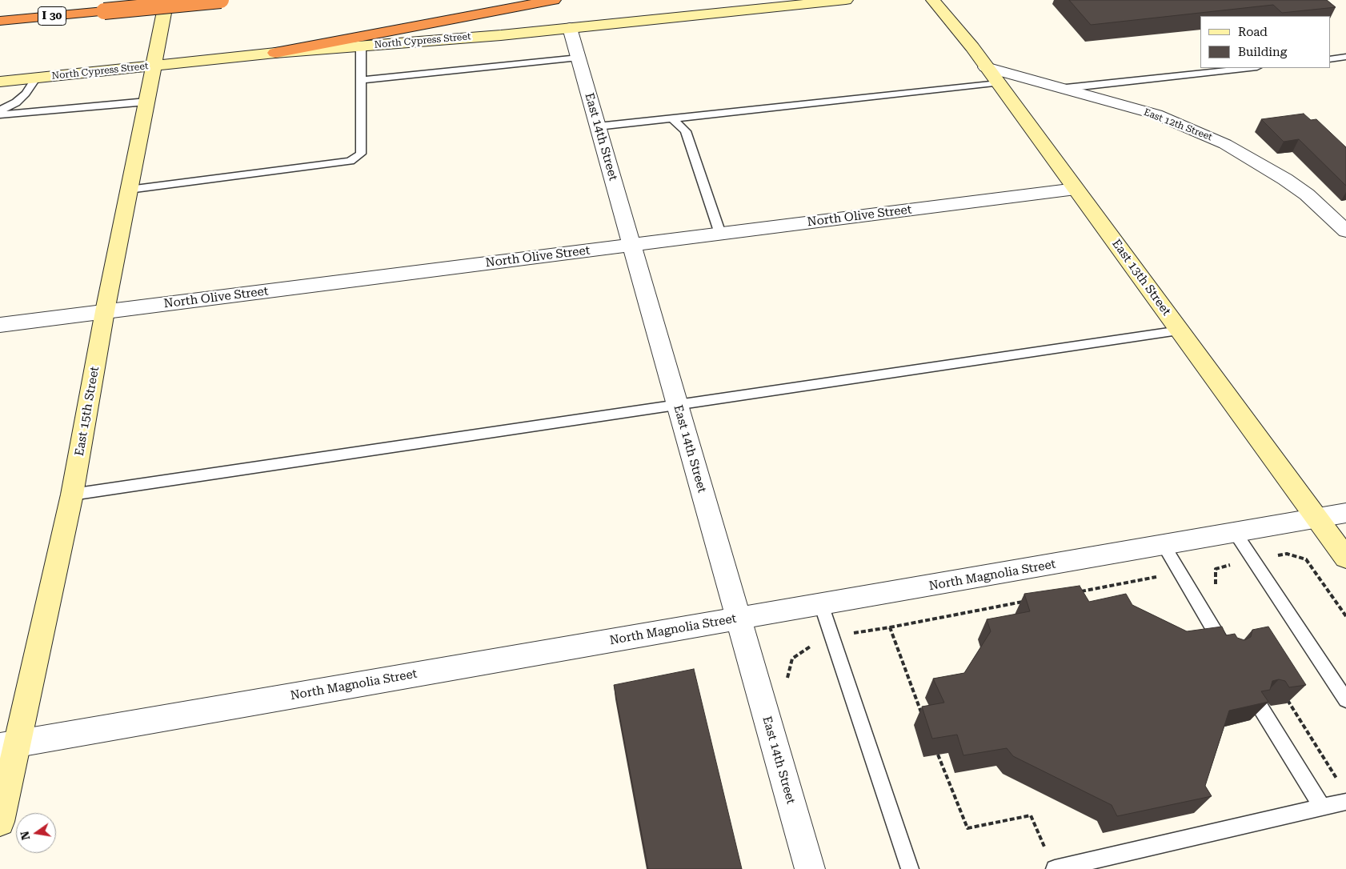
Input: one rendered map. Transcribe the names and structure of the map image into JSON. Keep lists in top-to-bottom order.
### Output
{
  "streets": {
    "highway": ["I 30"],
    "main road": ["North Cypress Street", "East 13th Street", "East 15th Street"],
    "street": [
      "East 12th Street",
      "East 14th Street",
      "North Olive Street",
      "North Magnolia Street"
    ]
  },
  "crossings": [
    ["North Cypress Street", "East 14th Street"],
    ["North Cypress Street", "East 15th Street"],
    ["East 12th Street", "East 13th Street"],
    ["East 14th Street", "North Olive Street"],
    ["East 14th Street", "North Magnolia Street"],
    ["North Olive Street", "East 13th Street"],
    ["North Olive Street", "East 15th Street"],
    ["East 13th Street", "North Magnolia Street"],
    ["East 15th Street", "North Magnolia Street"]
  ],
  "legend": ["Road", "Building"],
  "north": "left"
}
